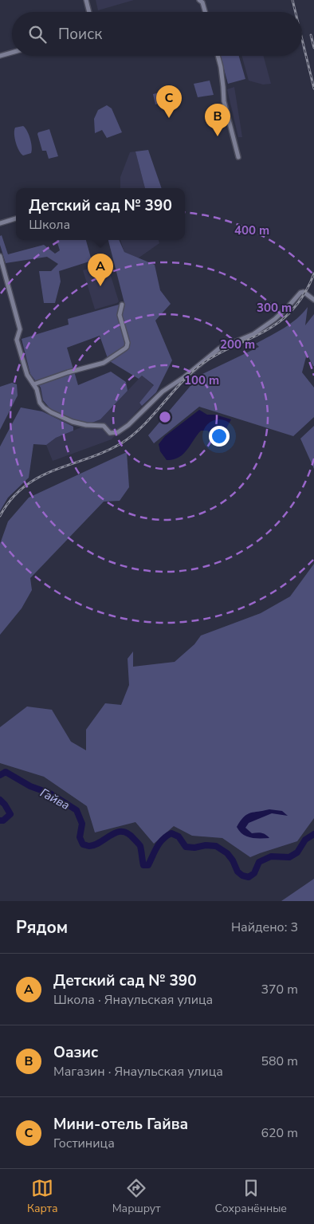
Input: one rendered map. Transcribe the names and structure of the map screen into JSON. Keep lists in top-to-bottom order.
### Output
{
  "water": ["Гайва"],
  "page": {
    "search": "Поиск",
    "pins": ["C", "B", "A"],
    "popup": ["Детский сад № 390", "Школа"],
    "heading": ["Рядом", "Найдено: 3"],
    "list": [
      {
        "mark": "A",
        "name": "Детский сад № 390",
        "note": "Школа · Янаульская улица",
        "value": "370 m"
      },
      {
        "mark": "B",
        "name": "Оазис",
        "note": "Магазин · Янаульская улица",
        "value": "580 m"
      },
      {
        "mark": "C",
        "name": "Мини-отель Гайва",
        "note": "Гостиница",
        "value": "620 m"
      }
    ],
    "nav": ["Карта", "Маршрут", "Сохранённые"]
  },
  "rings": [
    "400 m",
    "300 m",
    "200 m",
    "100 m"
  ]
}
